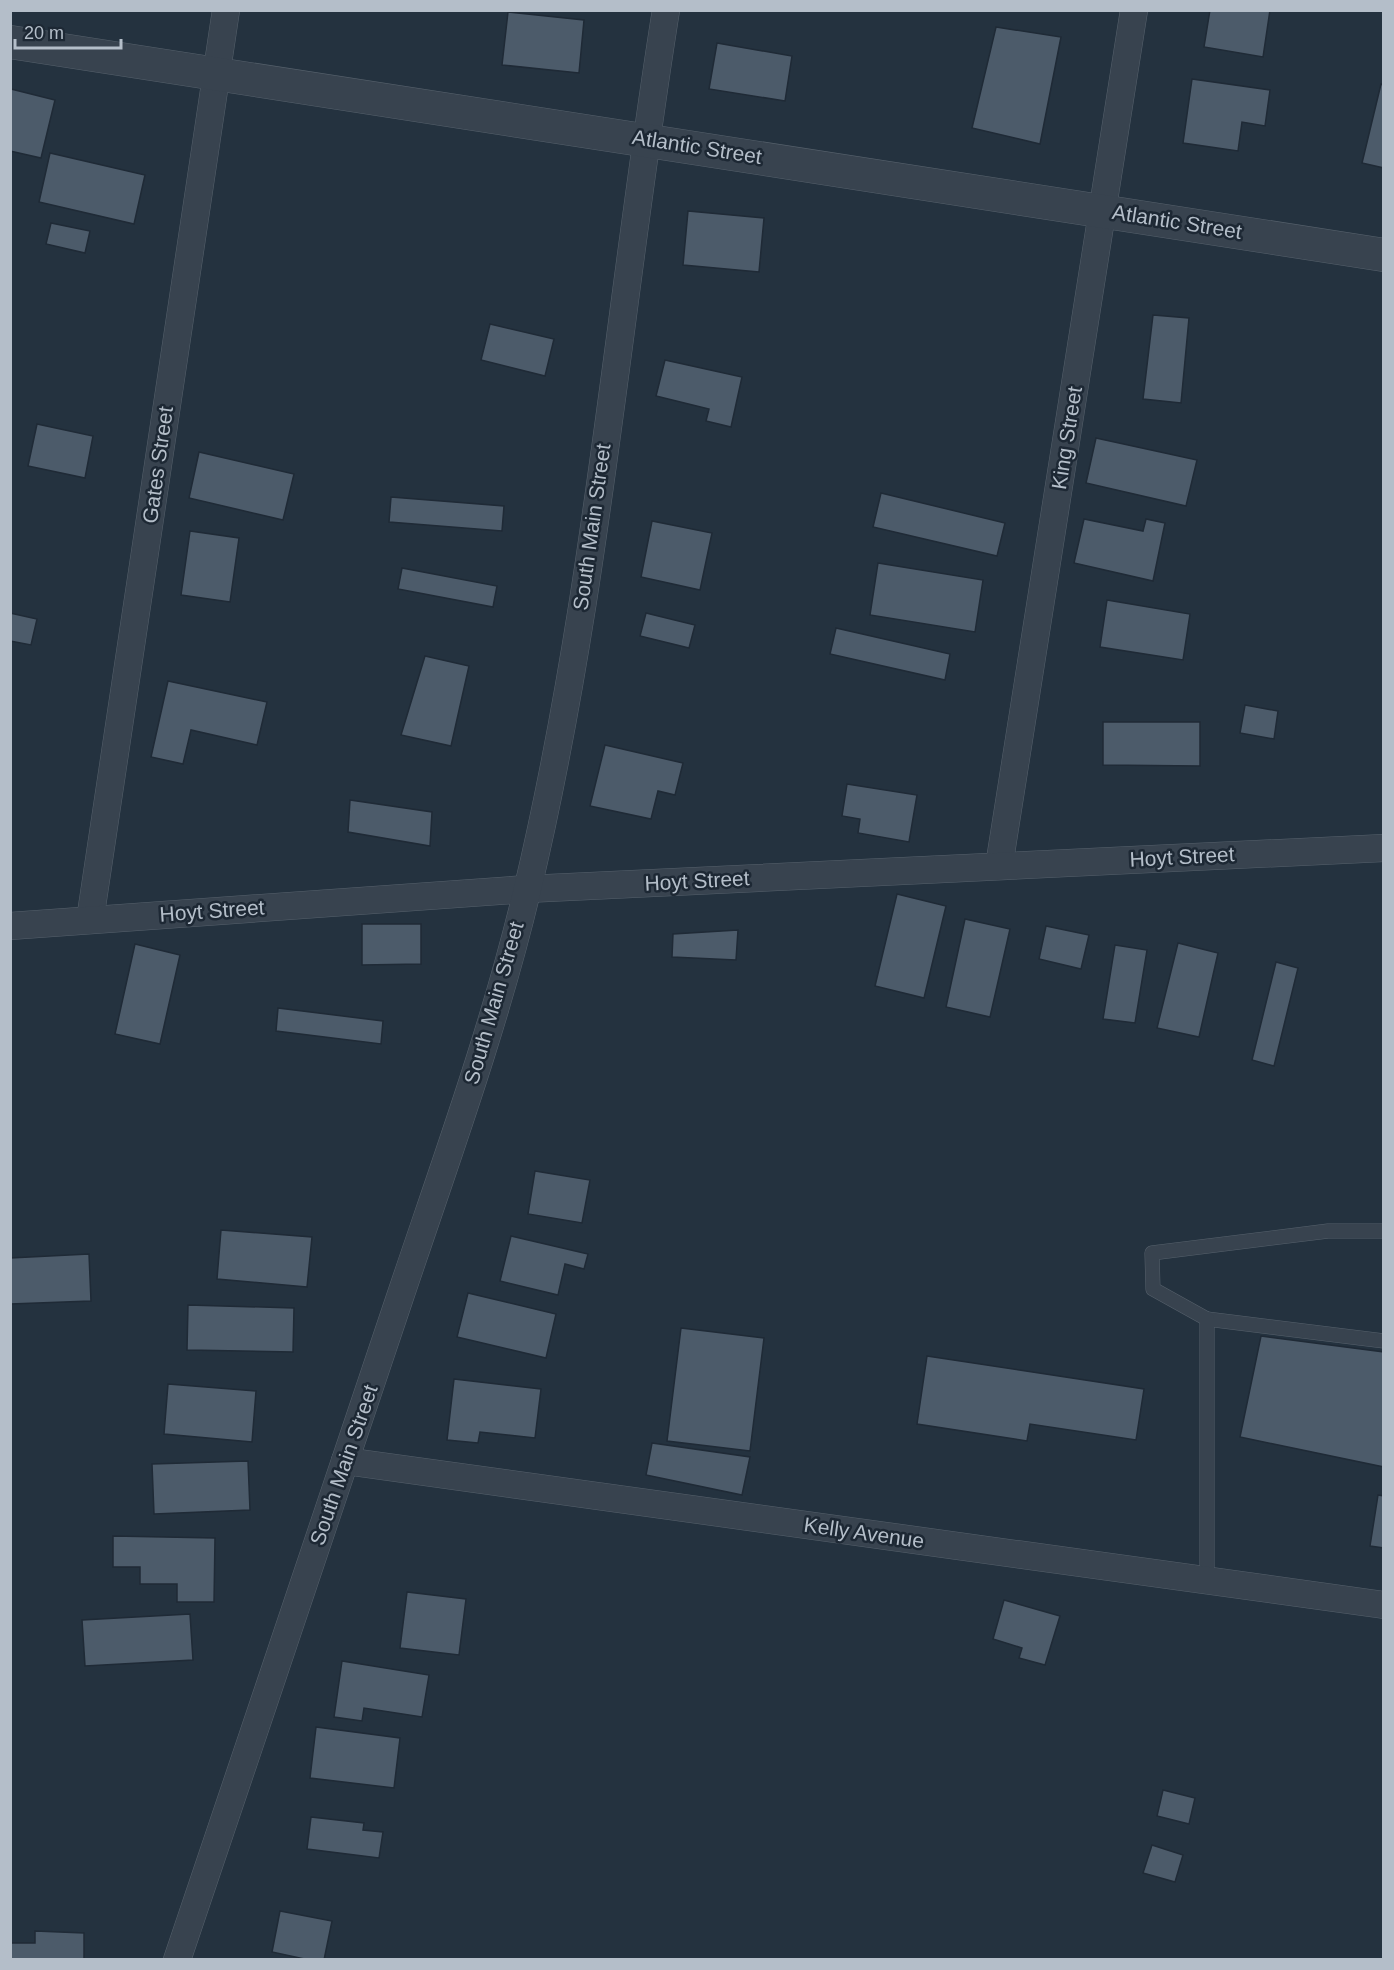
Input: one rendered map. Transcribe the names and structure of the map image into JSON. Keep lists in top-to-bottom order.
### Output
{
  "streets": {
    "street": [
      "Atlantic Street",
      "King Street",
      "Gates Street",
      "South Main Street",
      "Hoyt Street",
      "Kelly Avenue"
    ]
  },
  "crossings": [
    ["Atlantic Street", "King Street"],
    ["Atlantic Street", "Gates Street"],
    ["Atlantic Street", "South Main Street"],
    ["King Street", "Hoyt Street"],
    ["Gates Street", "Hoyt Street"],
    ["South Main Street", "Hoyt Street"],
    ["South Main Street", "Kelly Avenue"]
  ],
  "scale_bar": "20 m"
}
